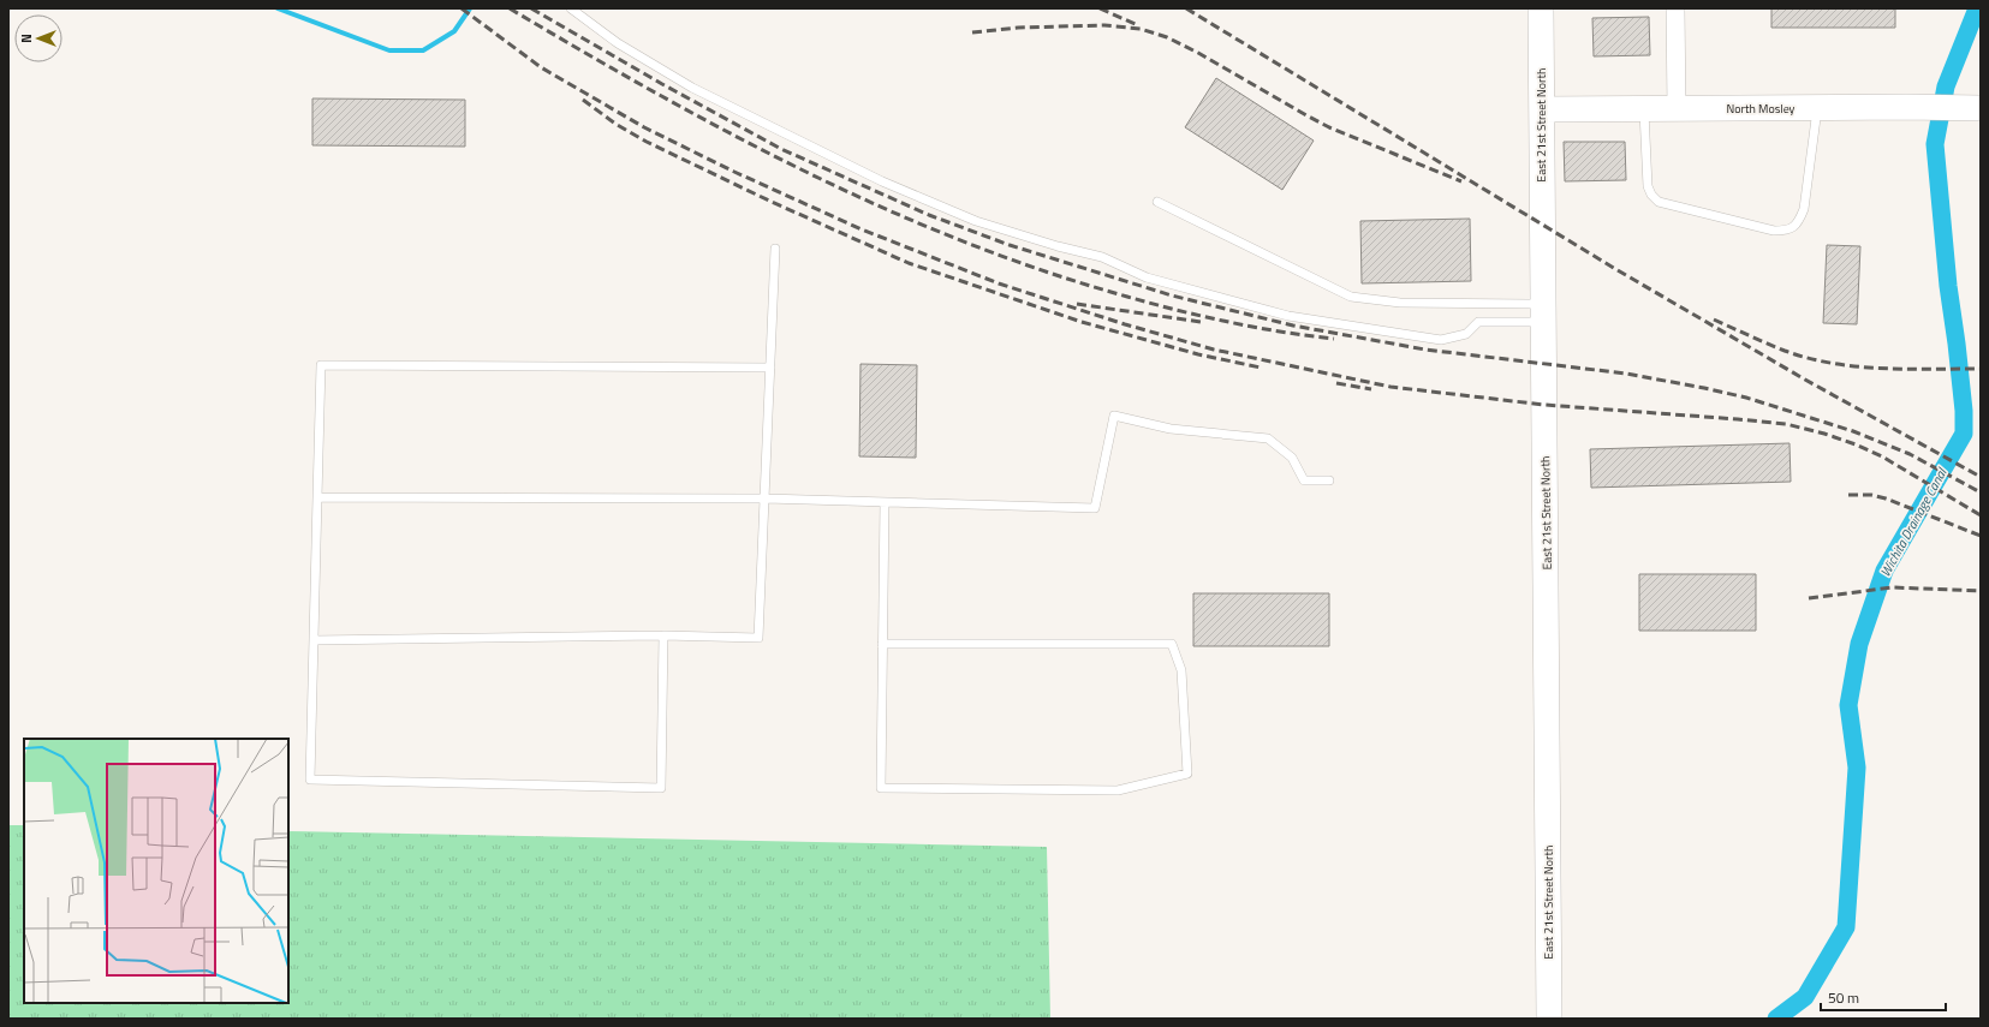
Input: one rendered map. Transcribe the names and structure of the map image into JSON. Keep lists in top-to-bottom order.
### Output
{
  "streets": {
    "main road": ["North Mosley", "East 21st Street North"]
  },
  "crossings": [
    ["North Mosley", "East 21st Street North"]
  ],
  "water": ["Wichita Drainage Canal"],
  "scale_bar": "50 m",
  "north": "left"
}
